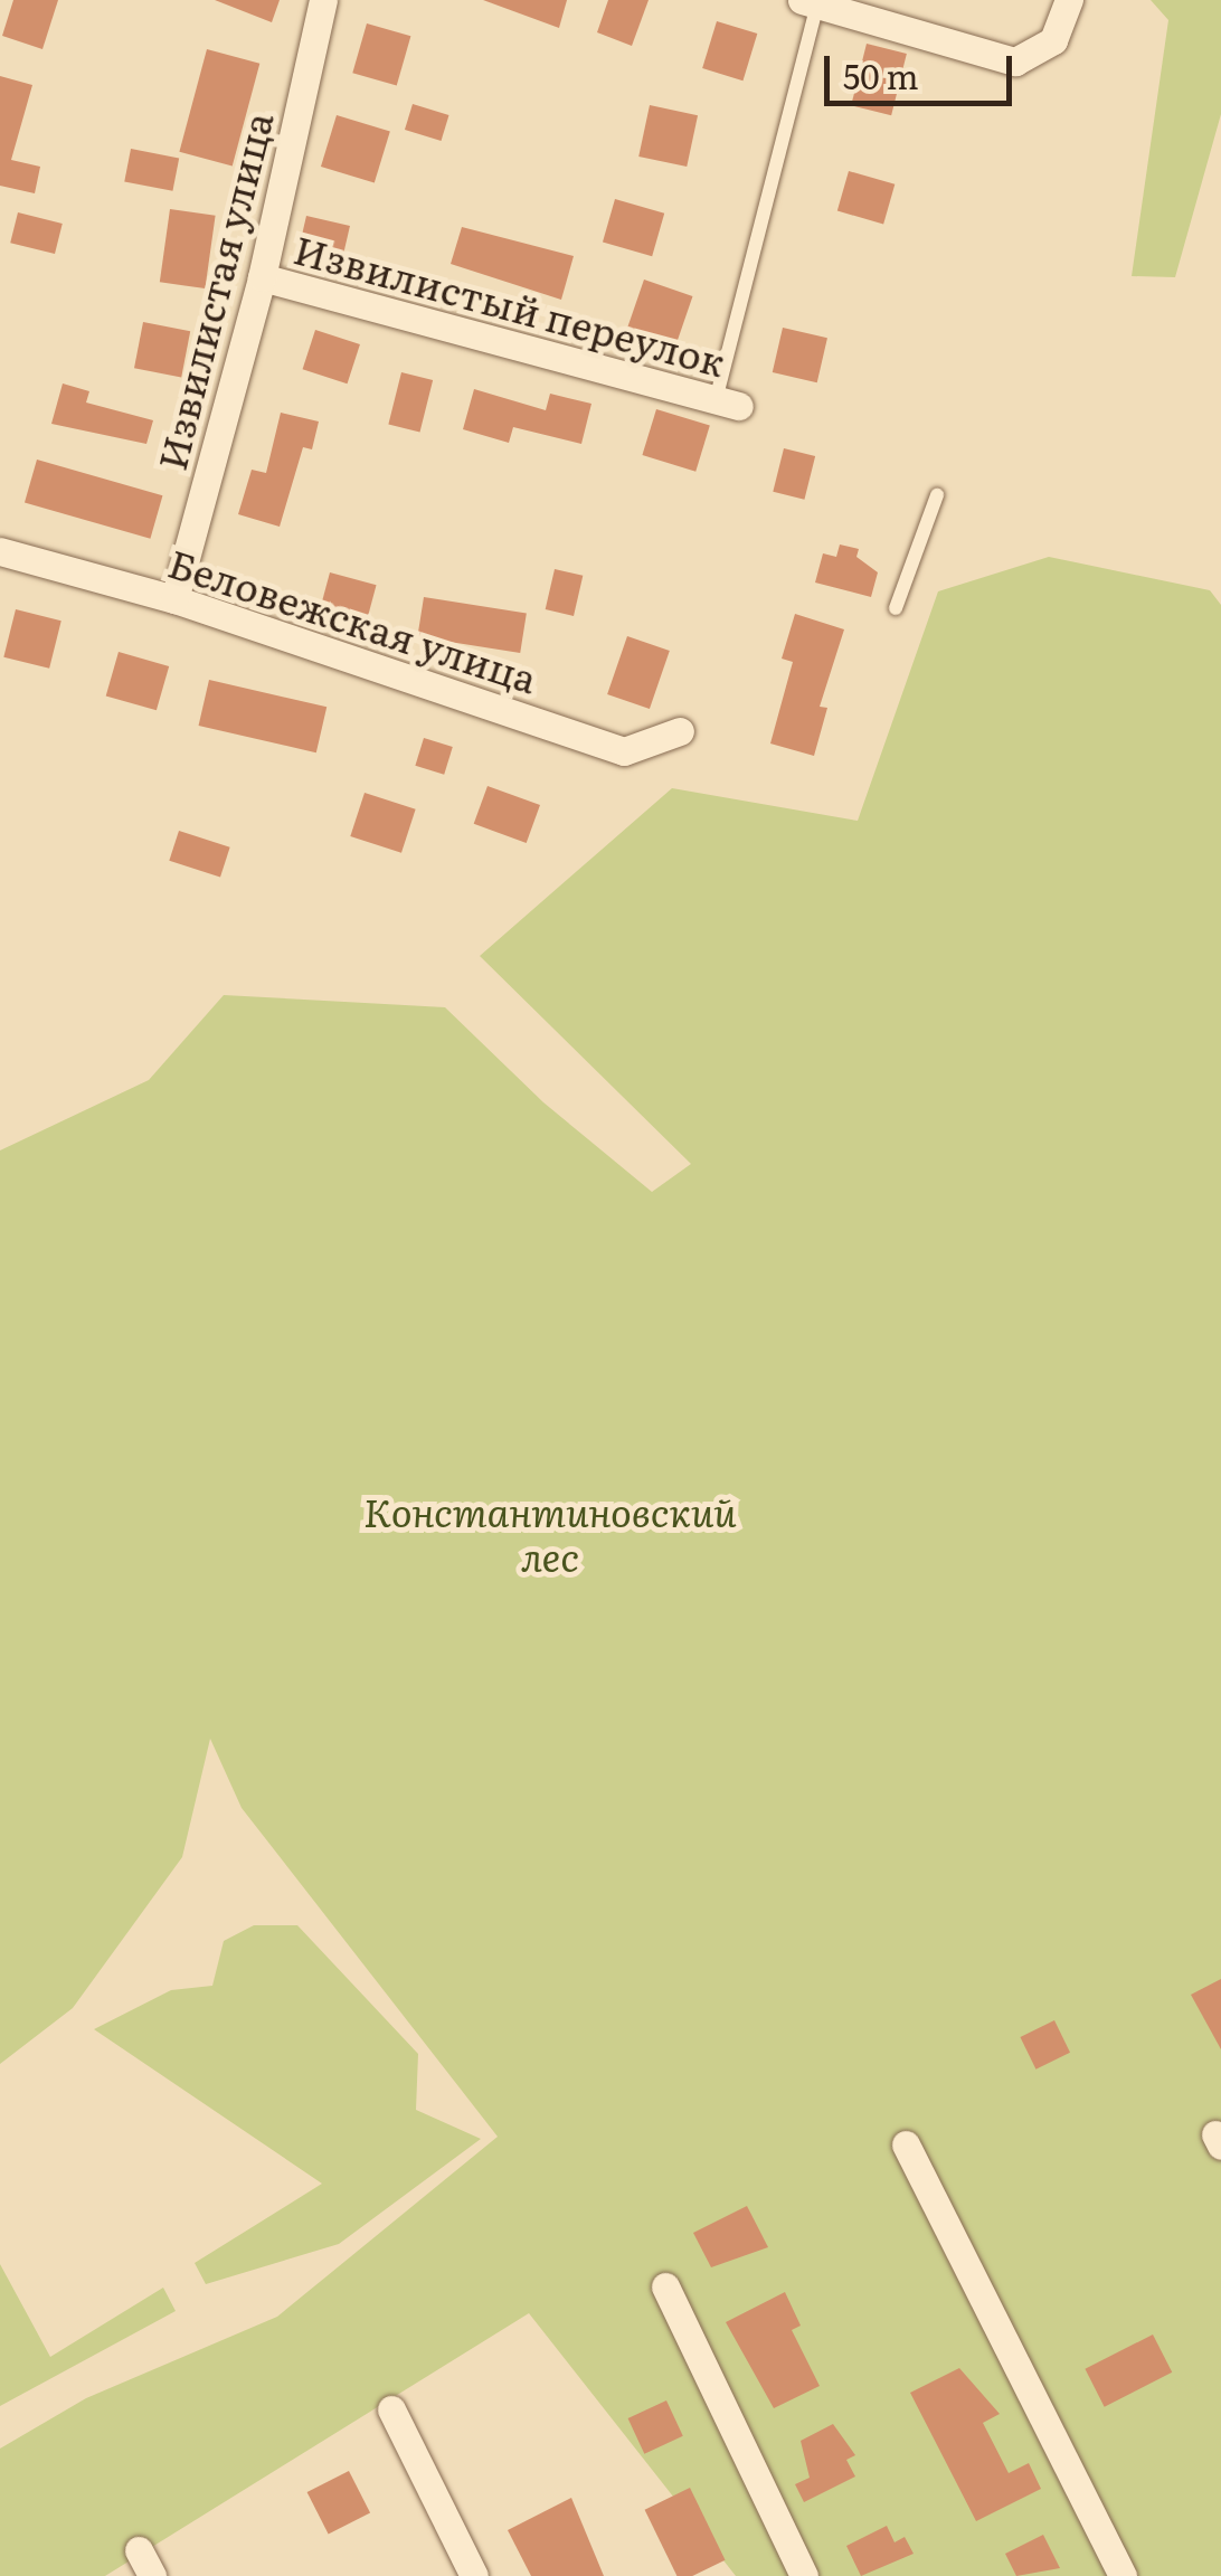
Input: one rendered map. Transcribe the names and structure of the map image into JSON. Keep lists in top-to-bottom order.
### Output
{
  "streets": {
    "street": ["Извилистая улица", "Извилистый переулок", "Беловежская улица"]
  },
  "crossings": [
    ["Извилистая улица", "Извилистый переулок"],
    ["Извилистая улица", "Беловежская улица"]
  ],
  "parks": ["Константиновский лес"],
  "scale_bar": "50 m"
}
